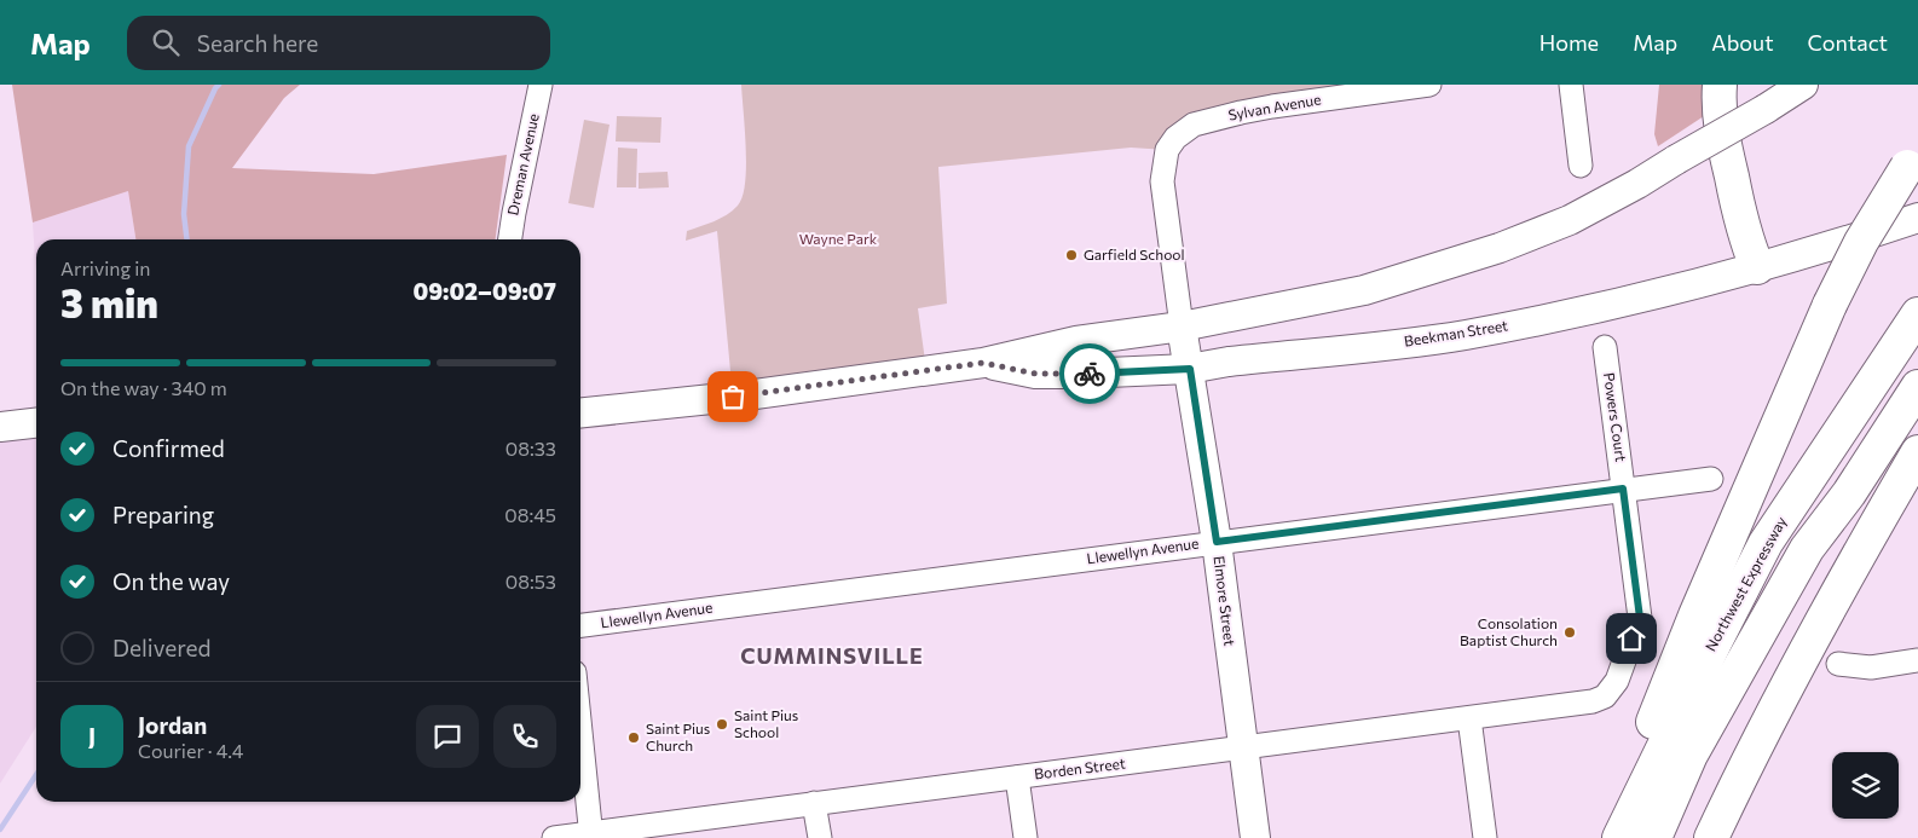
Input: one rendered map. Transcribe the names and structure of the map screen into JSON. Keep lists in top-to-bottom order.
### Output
{
  "streets": {
    "highway": ["Northwest Expressway"],
    "main road": ["Beekman Street", "Elmore Street"],
    "street": [
      "Sylvan Avenue",
      "Dreman Avenue",
      "Powers Court",
      "Llewellyn Avenue",
      "Borden Street"
    ]
  },
  "crossings": [
    ["Sylvan Avenue", "Elmore Street"],
    ["Beekman Street", "Elmore Street"],
    ["Powers Court", "Llewellyn Avenue"],
    ["Powers Court", "Borden Street"],
    ["Llewellyn Avenue", "Elmore Street"],
    ["Elmore Street", "Borden Street"]
  ],
  "districts": ["CUMMINSVILLE"],
  "parks": ["Wayne Park"],
  "places": [
    "Garfield School",
    "Consolation Baptist Church",
    "Saint Pius School",
    "Saint Pius Church"
  ],
  "page": {
    "header": "Map",
    "search": "Search here",
    "nav": [
      "Home",
      "Map",
      "About",
      "Contact"
    ],
    "heading": ["3 min", "Arriving in", "09:02–09:07"],
    "panel": ["Jordan", "Courier · 4.4"],
    "bar": "On the way · 340 m",
    "list": [
      ["Confirmed", "08:33"],
      ["Preparing", "08:45"],
      ["On the way", "08:53"],
      "Delivered"
    ],
    "round": "J"
  }
}
